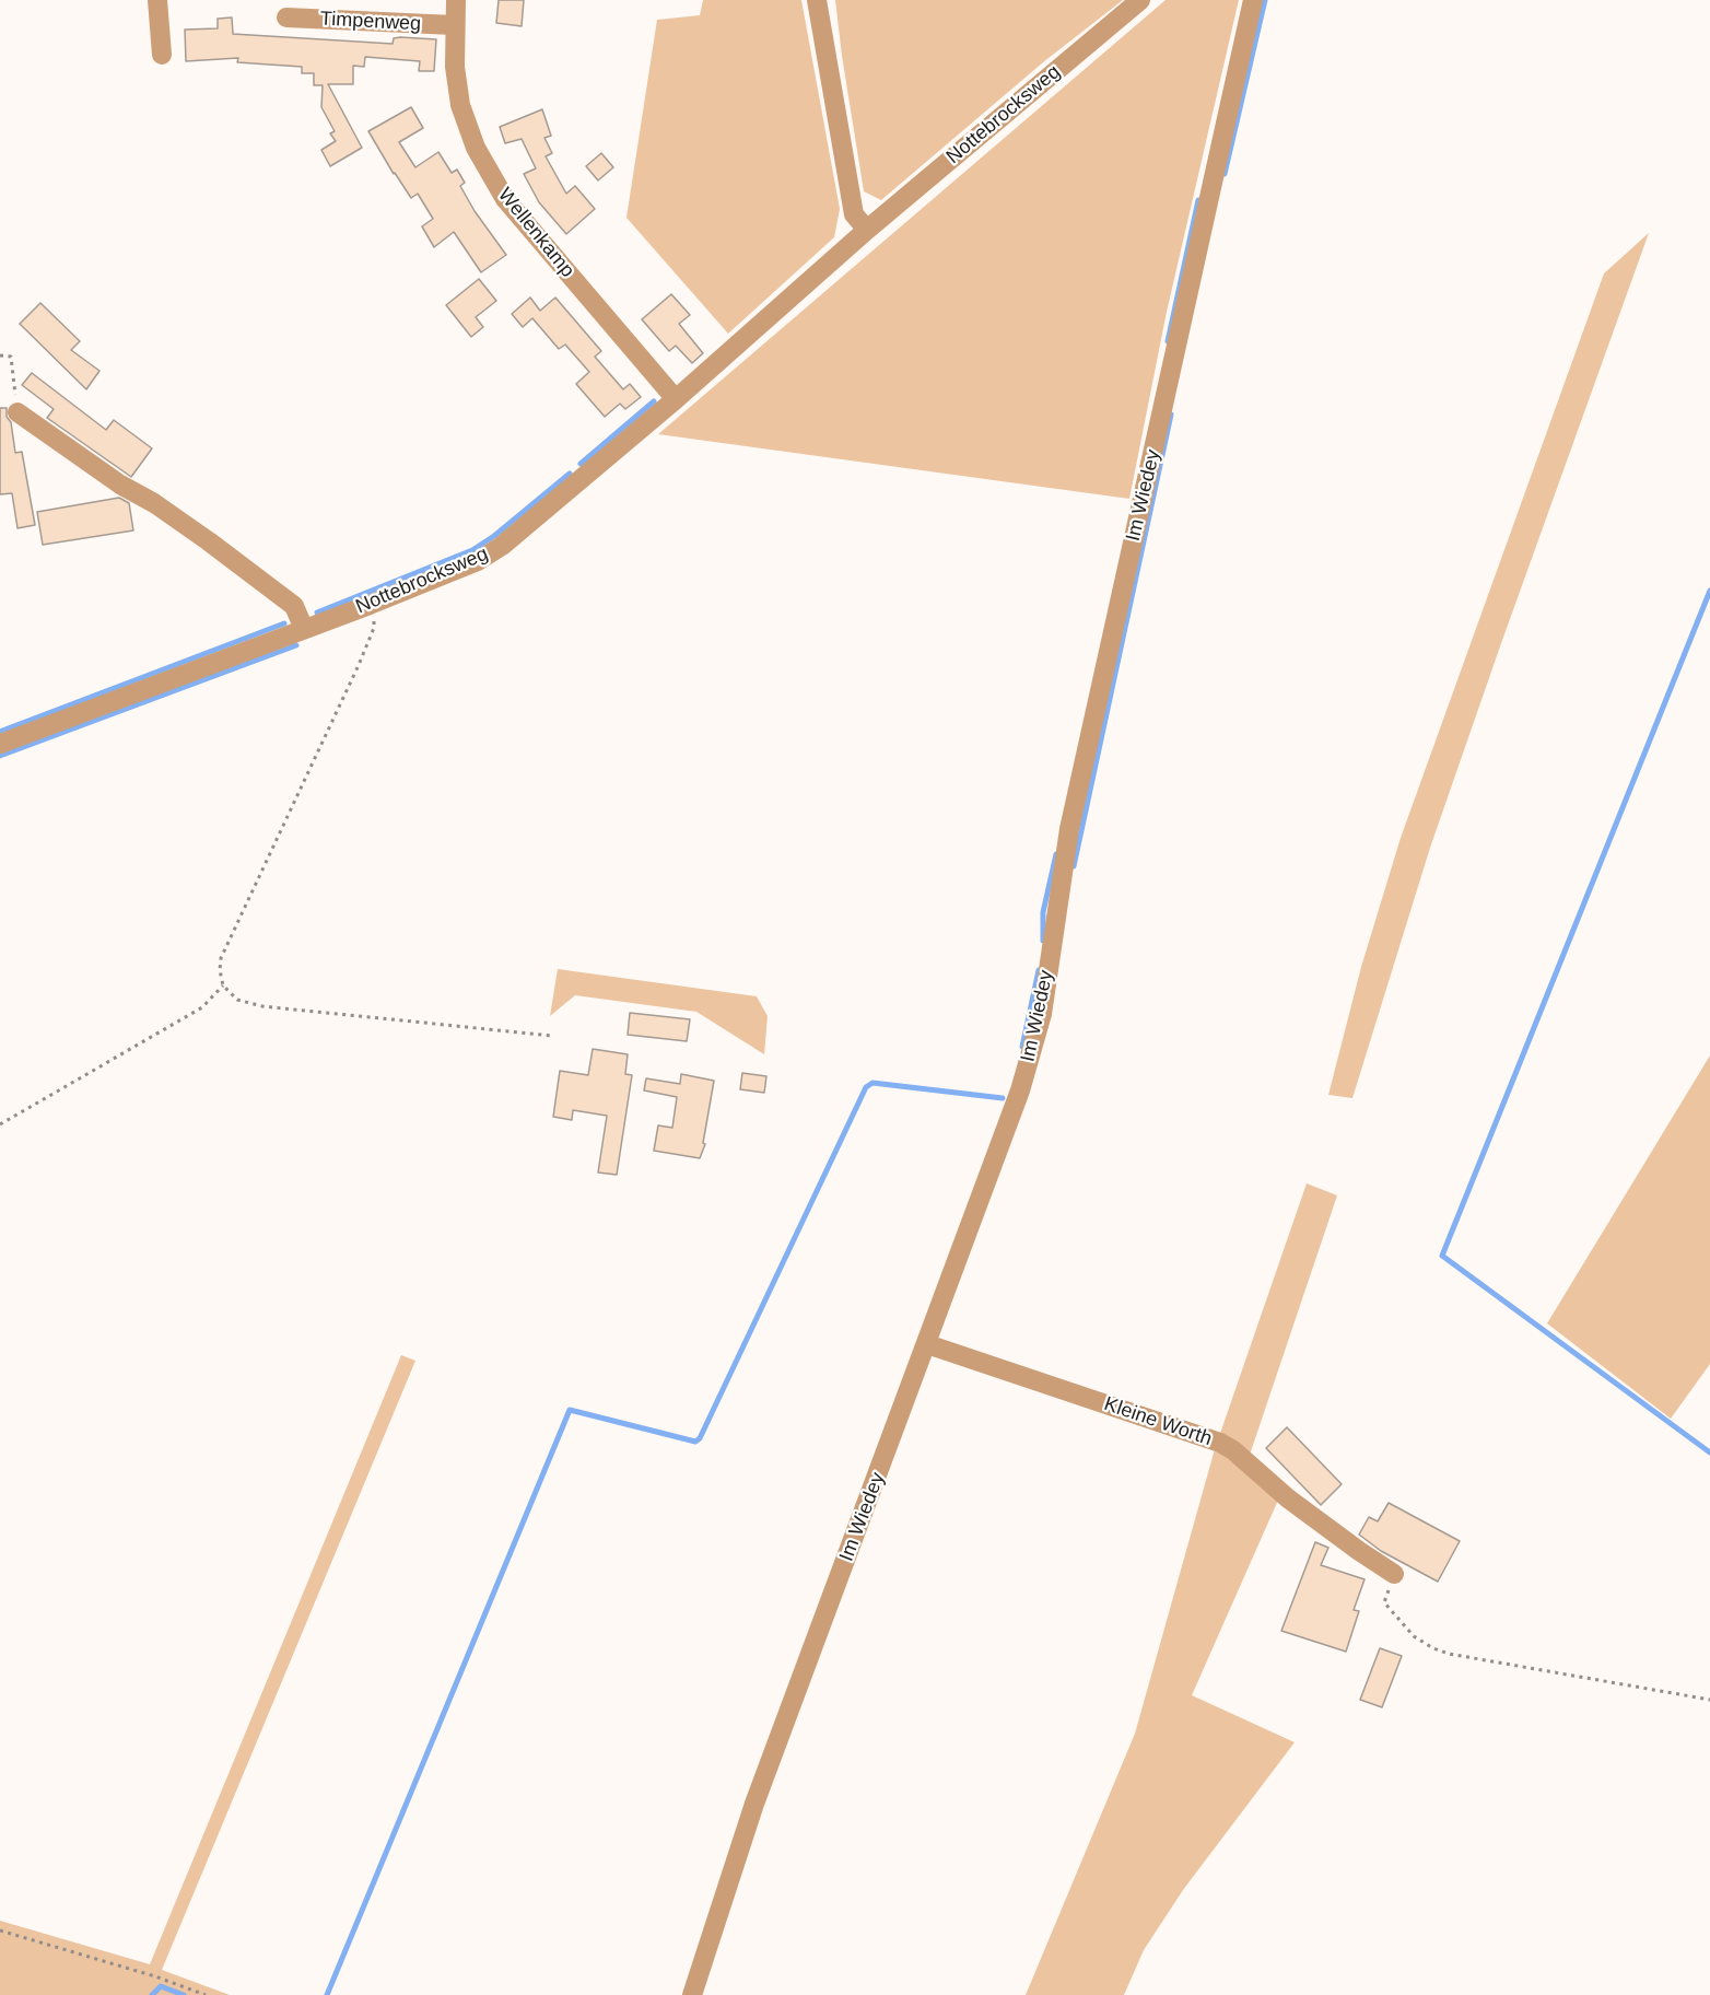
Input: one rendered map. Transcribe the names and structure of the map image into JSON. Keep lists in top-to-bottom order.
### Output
{
  "streets": {
    "street": [
      "Timpenweg",
      "Nottebrocksweg",
      "Wellenkamp",
      "Im Wiedey",
      "Kleine Worth"
    ]
  },
  "crossings": [
    ["Timpenweg", "Wellenkamp"],
    ["Nottebrocksweg", "Wellenkamp"],
    ["Im Wiedey", "Kleine Worth"]
  ]
}
